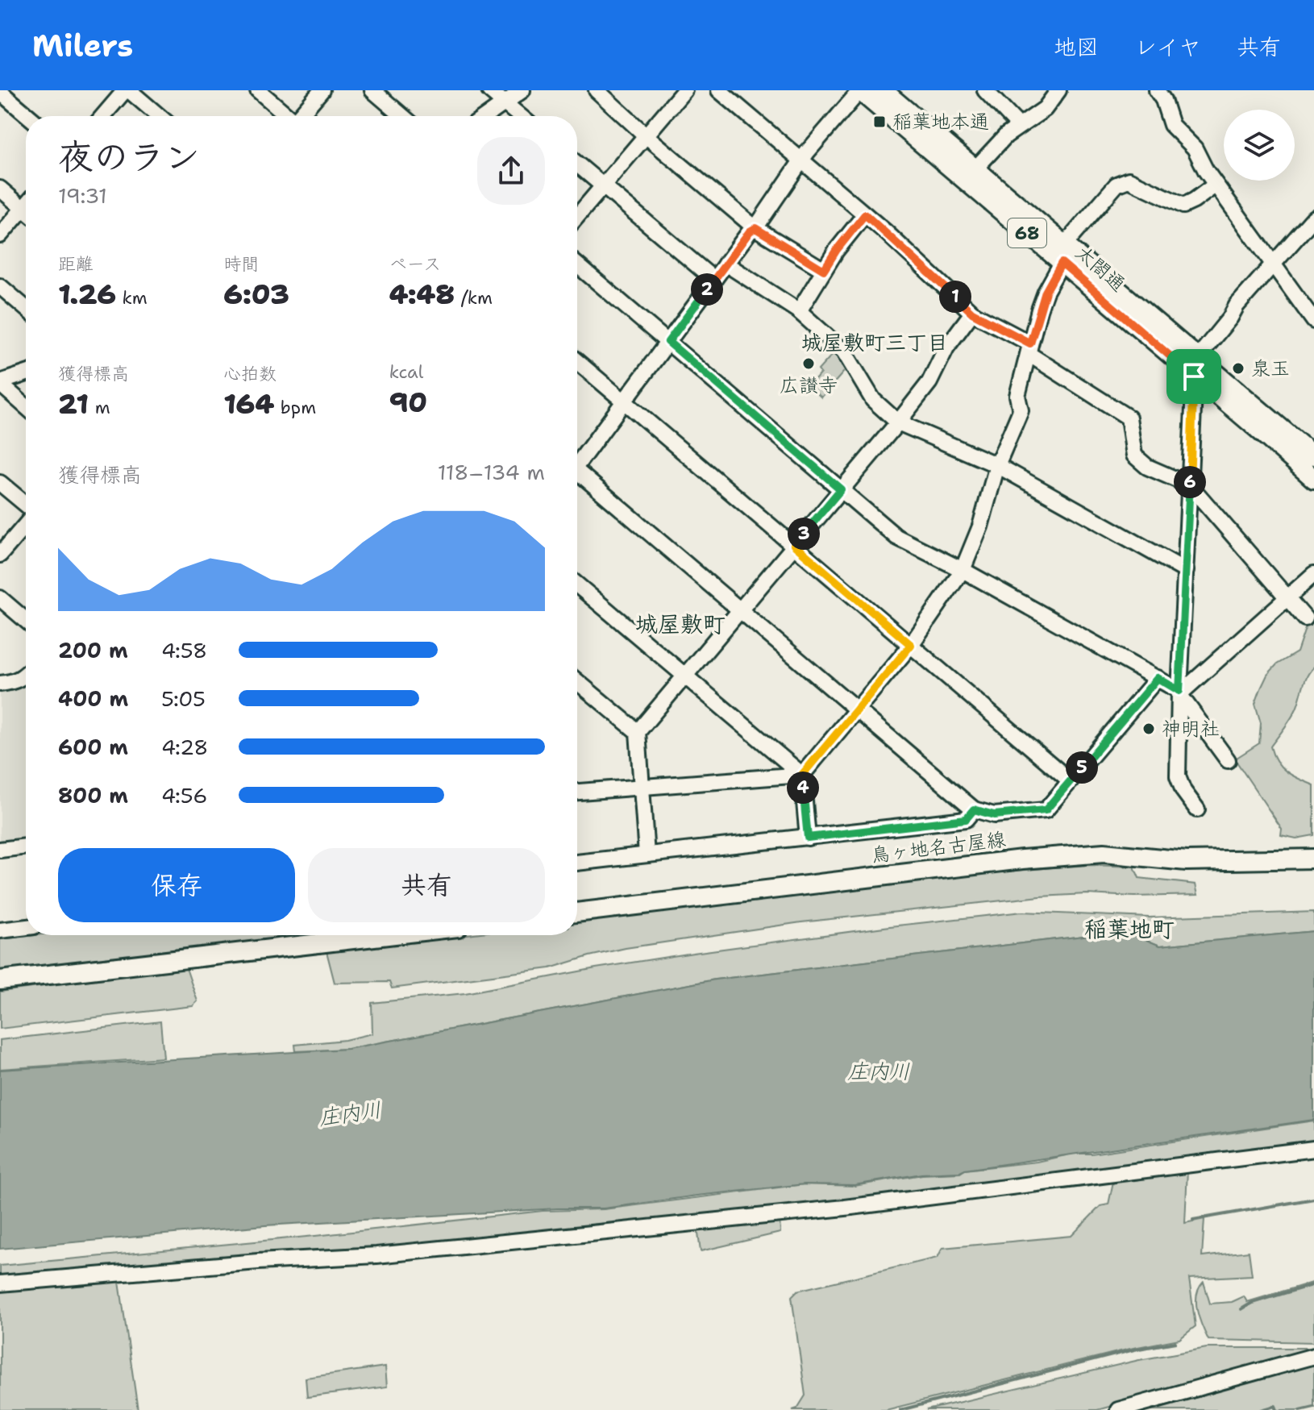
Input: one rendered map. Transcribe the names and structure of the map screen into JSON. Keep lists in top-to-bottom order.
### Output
{
  "streets": {
    "main road": ["68", "太閤通", "鳥ヶ地名古屋線"]
  },
  "districts": ["城屋敷町三丁目", "城屋敷町", "稲葉地町"],
  "water": ["庄内川"],
  "places": {
    "transit": ["稲葉地本通"],
    "other": ["広讃寺", "泉玉", "神明社"]
  },
  "page": {
    "header": "Milers",
    "nav": ["地図", "レイヤ", "共有"],
    "heading": ["夜のラン", "19:31"],
    "stats": [
      ["距離", "1.26 km"],
      ["時間", "6:03"],
      ["ペース", "4:48 /km"],
      ["獲得標高", "21 m"],
      ["心拍数", "164 bpm"],
      ["kcal", "90"]
    ],
    "pins": [
      "2",
      "1",
      "6",
      "3",
      "5",
      "4"
    ],
    "chart": ["獲得標高", "118–134 m"],
    "list": [
      {
        "name": "200 m",
        "note": "4:58"
      },
      {
        "name": "400 m",
        "note": "5:05"
      },
      {
        "name": "600 m",
        "note": "4:28"
      },
      {
        "name": "800 m",
        "note": "4:56"
      }
    ],
    "buttons": ["保存", "共有"]
  }
}
